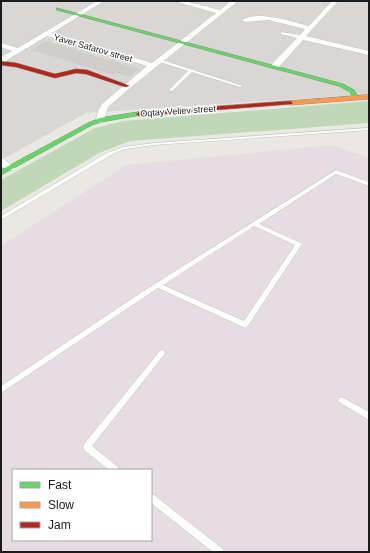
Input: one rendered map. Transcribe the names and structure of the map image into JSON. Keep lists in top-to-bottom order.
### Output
{
  "streets": {
    "street": ["Yaver Safarov street", "Oqtay Veliev street"]
  },
  "crossings": [
    ["Yaver Safarov street", "Oqtay Veliev street"]
  ],
  "legend": ["Fast", "Slow", "Jam"]
}
